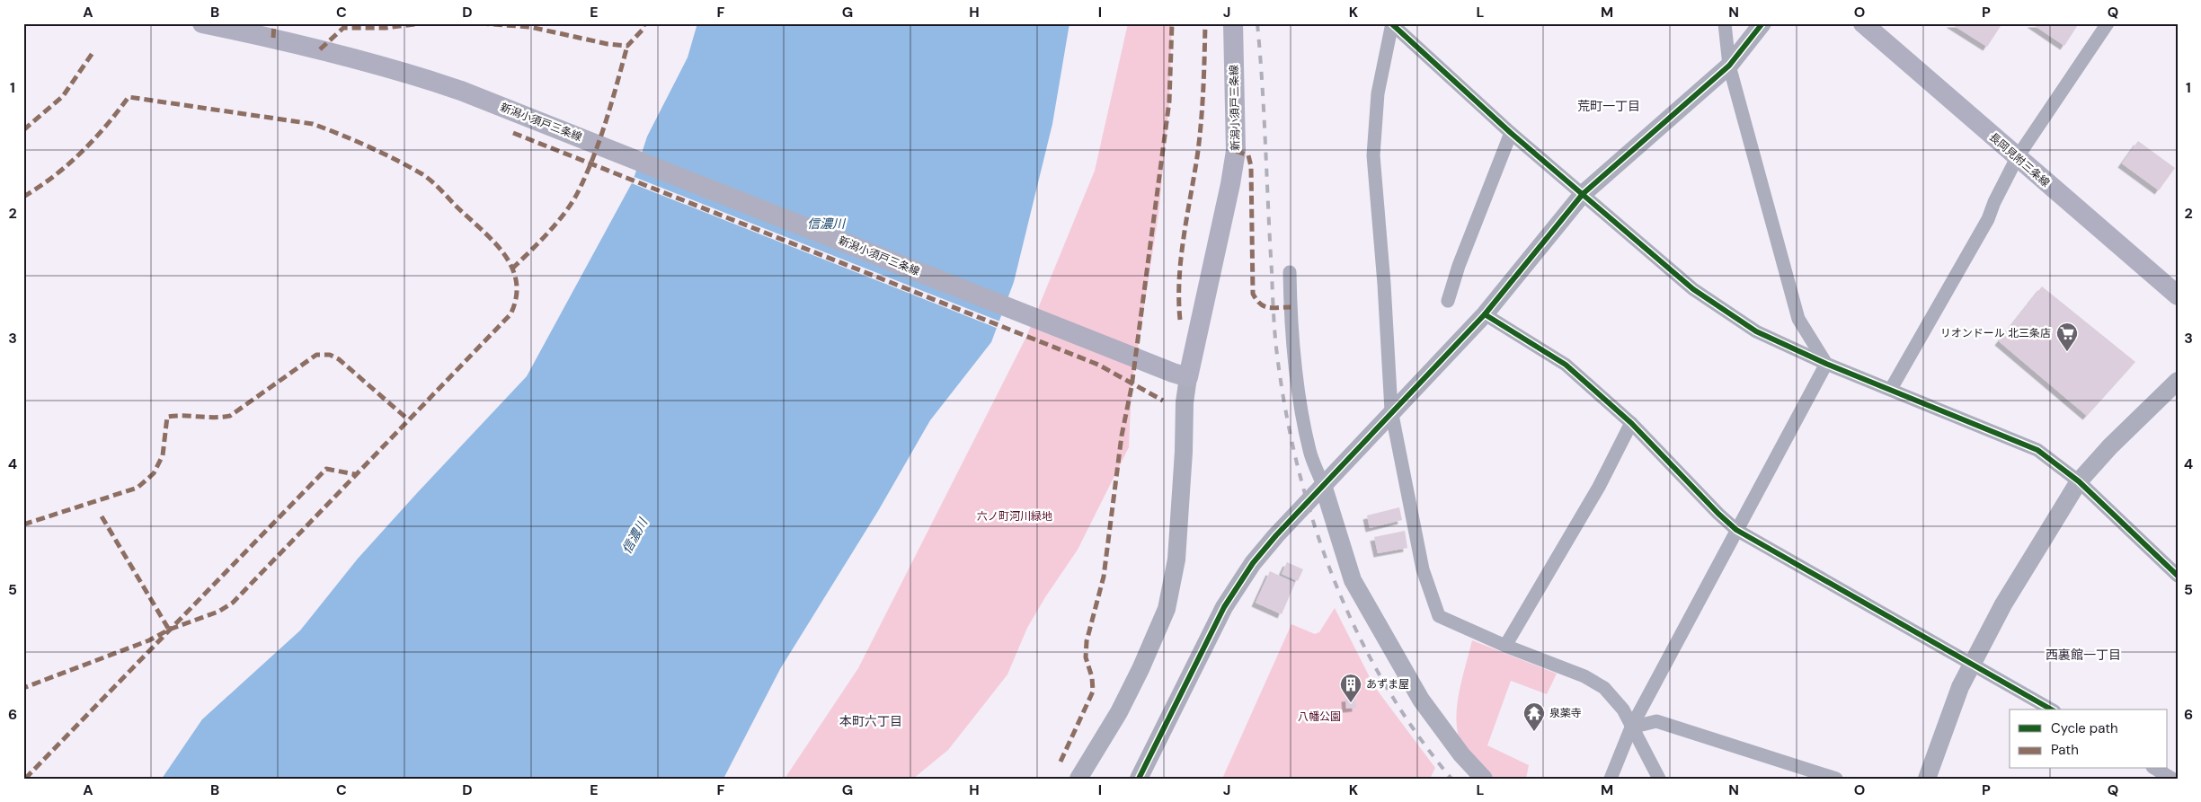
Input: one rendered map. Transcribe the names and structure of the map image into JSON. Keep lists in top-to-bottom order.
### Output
{
  "streets": {
    "main road": ["新潟小須戸三条線", "長岡見附三条線"]
  },
  "districts": ["荒町一丁目", "西裏館一丁目", "本町六丁目"],
  "water": ["信濃川"],
  "parks": ["六ノ町河川緑地", "八幡公園"],
  "places": {
    "supermarket": ["リオンドール 北三条店"],
    "building": ["あずま屋"],
    "temple": ["泉薬寺"]
  },
  "legend": ["Cycle path", "Path"],
  "grid": {
    "columns": [
      "A",
      "B",
      "C",
      "D",
      "E",
      "F",
      "G",
      "H",
      "I",
      "J",
      "K",
      "L",
      "M",
      "N",
      "O",
      "P",
      "Q"
    ],
    "rows": [
      "1",
      "2",
      "3",
      "4",
      "5",
      "6"
    ]
  }
}
